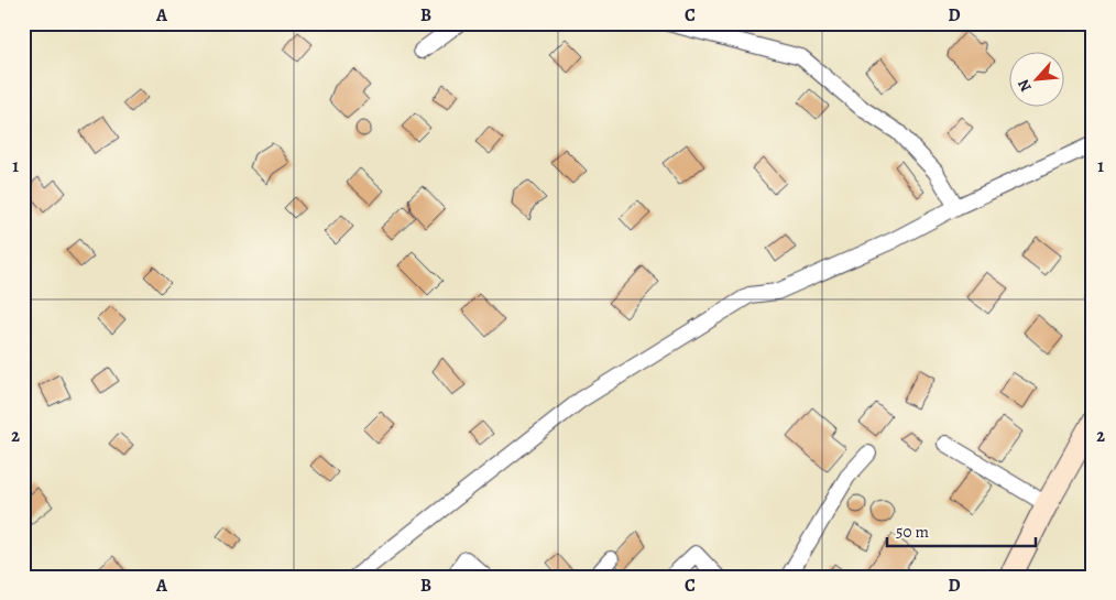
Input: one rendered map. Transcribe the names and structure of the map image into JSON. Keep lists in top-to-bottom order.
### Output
{
  "scale_bar": "50 m",
  "north": "bottom left",
  "grid": {
    "columns": [
      "A",
      "B",
      "C",
      "D"
    ],
    "rows": ["1", "2"]
  }
}
